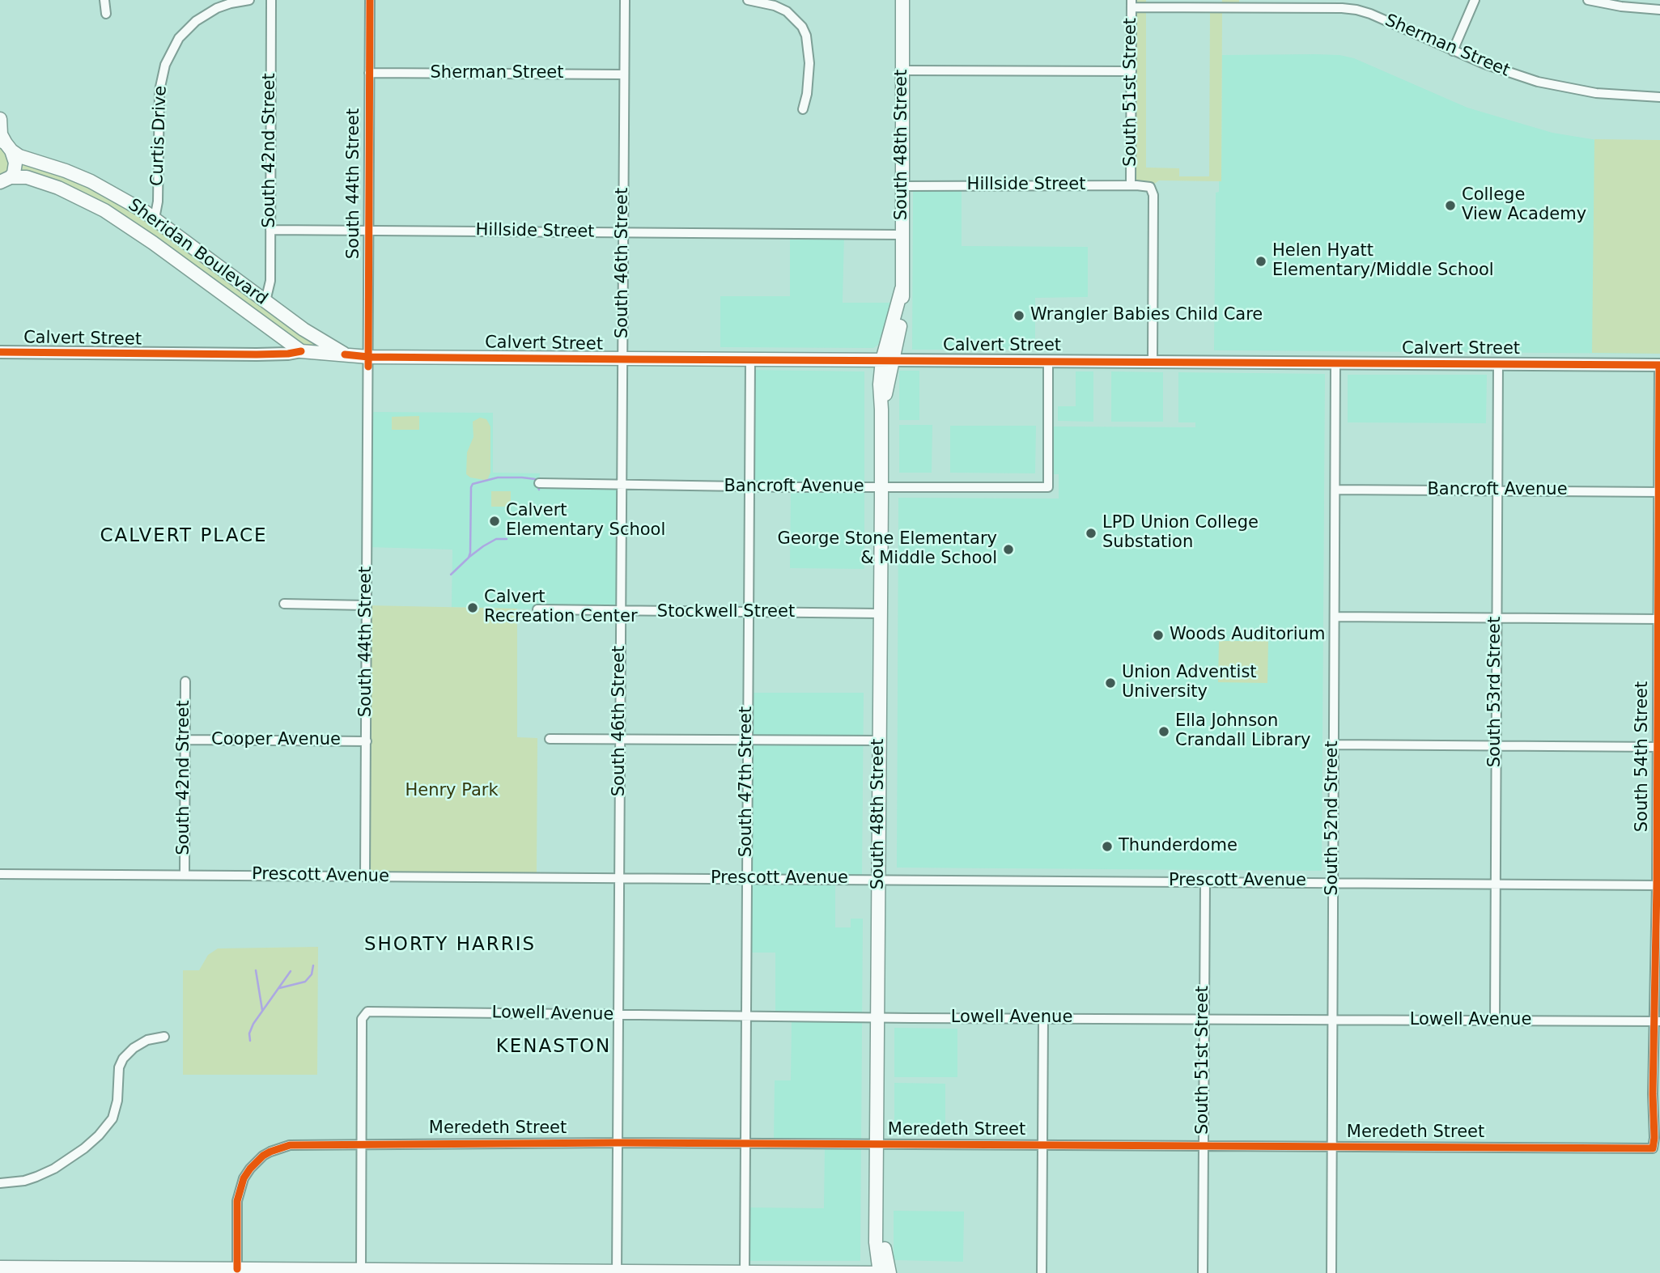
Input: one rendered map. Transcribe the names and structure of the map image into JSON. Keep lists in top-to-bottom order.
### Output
{
  "streets": {
    "main road": ["South 48th Street", "Sheridan Boulevard", "Calvert Street"],
    "street": [
      "Sherman Street",
      "South 51st Street",
      "Curtis Drive",
      "South 42nd Street",
      "South 44th Street",
      "Hillside Street",
      "South 46th Street",
      "Bancroft Avenue",
      "Stockwell Street",
      "South 53rd Street",
      "Cooper Avenue",
      "South 54th Street",
      "South 47th Street",
      "South 52nd Street",
      "Prescott Avenue",
      "Lowell Avenue",
      "Meredeth Street"
    ]
  },
  "crossings": [
    ["Sherman Street", "South 51st Street"],
    ["Sherman Street", "South 44th Street"],
    ["Sherman Street", "South 46th Street"],
    ["South 51st Street", "Hillside Street"],
    ["South 51st Street", "Calvert Street"],
    ["South 51st Street", "Prescott Avenue"],
    ["South 51st Street", "Lowell Avenue"],
    ["South 51st Street", "Meredeth Street"],
    ["Curtis Drive", "Sheridan Boulevard"],
    ["South 48th Street", "Hillside Street"],
    ["South 48th Street", "Calvert Street"],
    ["South 48th Street", "Bancroft Avenue"],
    ["South 48th Street", "Stockwell Street"],
    ["South 48th Street", "Prescott Avenue"],
    ["South 48th Street", "Lowell Avenue"],
    ["South 48th Street", "Meredeth Street"],
    ["South 42nd Street", "Hillside Street"],
    ["South 42nd Street", "Sheridan Boulevard"],
    ["South 42nd Street", "Cooper Avenue"],
    ["South 42nd Street", "Prescott Avenue"],
    ["South 44th Street", "Hillside Street"],
    ["South 44th Street", "Calvert Street"],
    ["South 44th Street", "Cooper Avenue"],
    ["South 44th Street", "Prescott Avenue"],
    ["Hillside Street", "South 46th Street"],
    ["Sheridan Boulevard", "Calvert Street"],
    ["South 46th Street", "Calvert Street"],
    ["South 46th Street", "Bancroft Avenue"],
    ["South 46th Street", "Stockwell Street"],
    ["South 46th Street", "Prescott Avenue"],
    ["South 46th Street", "Lowell Avenue"],
    ["South 46th Street", "Meredeth Street"],
    ["Calvert Street", "Bancroft Avenue"],
    ["Calvert Street", "South 53rd Street"],
    ["Calvert Street", "South 54th Street"],
    ["Calvert Street", "South 47th Street"],
    ["Calvert Street", "South 52nd Street"],
    ["Bancroft Avenue", "South 53rd Street"],
    ["Bancroft Avenue", "South 54th Street"],
    ["Bancroft Avenue", "South 47th Street"],
    ["Bancroft Avenue", "South 52nd Street"],
    ["Stockwell Street", "South 47th Street"],
    ["South 53rd Street", "Prescott Avenue"],
    ["South 53rd Street", "Lowell Avenue"],
    ["South 54th Street", "Prescott Avenue"],
    ["South 54th Street", "Lowell Avenue"],
    ["South 54th Street", "Meredeth Street"],
    ["South 47th Street", "Prescott Avenue"],
    ["South 47th Street", "Lowell Avenue"],
    ["South 47th Street", "Meredeth Street"],
    ["South 52nd Street", "Prescott Avenue"],
    ["South 52nd Street", "Lowell Avenue"],
    ["South 52nd Street", "Meredeth Street"],
    ["Lowell Avenue", "Meredeth Street"]
  ],
  "districts": ["CALVERT PLACE", "SHORTY HARRIS", "KENASTON"],
  "parks": ["Henry Park"],
  "places": [
    "College View Academy",
    "Helen Hyatt Elementary/Middle School",
    "Wrangler Babies Child Care",
    "Calvert Elementary School",
    "LPD Union College Substation",
    "George Stone Elementary & Middle School",
    "Calvert Recreation Center",
    "Woods Auditorium",
    "Union Adventist University",
    "Ella Johnson Crandall Library",
    "Thunderdome"
  ]
}
